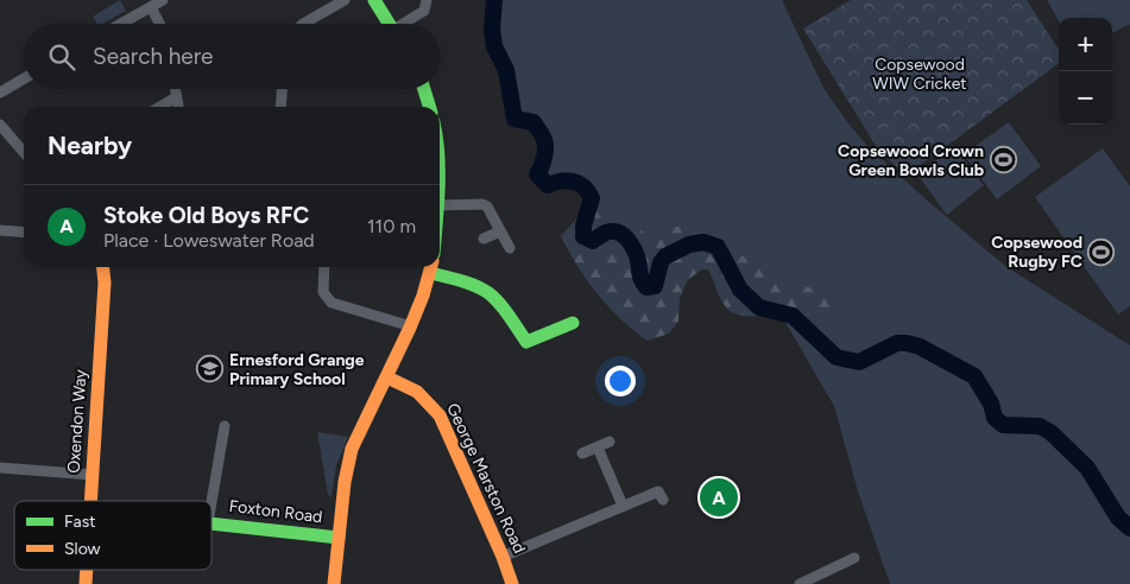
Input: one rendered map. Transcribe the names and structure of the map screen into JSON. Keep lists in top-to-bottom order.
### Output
{
  "streets": {
    "street": ["Oxendon Way", "George Marston Road", "Foxton Road"]
  },
  "parks": ["Copsewood WIW Cricket"],
  "places": {
    "sports": ["Copsewood Crown Green Bowls Club", "Copsewood Rugby FC"],
    "school or university": ["Ernesford Grange Primary School"]
  },
  "legend": ["Fast", "Slow"],
  "page": {
    "map_buttons": ["+", "−"],
    "search": "Search here",
    "heading": "Nearby",
    "list": [
      {
        "mark": "A",
        "name": "Stoke Old Boys RFC",
        "note": "Place · Loweswater Road",
        "value": "110 m"
      }
    ],
    "pins": "A"
  }
}
